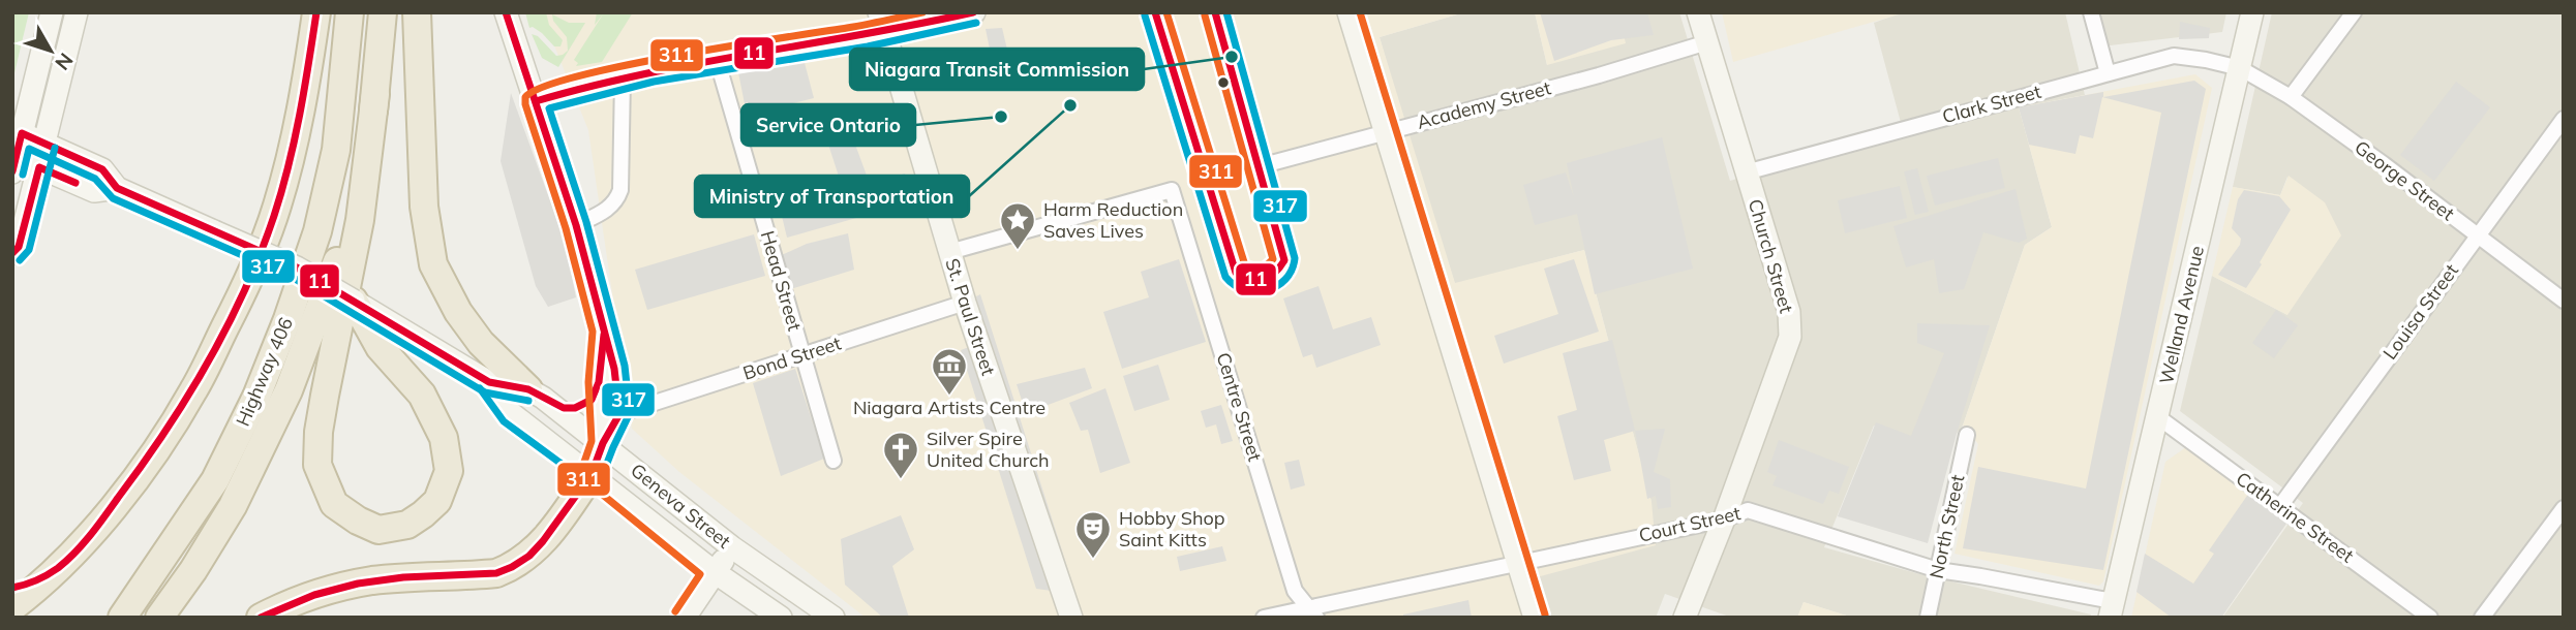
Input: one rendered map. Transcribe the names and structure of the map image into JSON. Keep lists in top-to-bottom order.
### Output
{
  "streets": {
    "highway": ["Highway 406"],
    "main road": [
      "Church Street",
      "Welland Avenue",
      "St. Paul Street",
      "Geneva Street"
    ],
    "street": [
      "Clark Street",
      "Academy Street",
      "George Street",
      "Head Street",
      "Louisa Street",
      "Bond Street",
      "Centre Street",
      "Catherine Street",
      "Court Street",
      "North Street"
    ]
  },
  "crossings": [
    ["Clark Street", "George Street"],
    ["Clark Street", "Church Street"],
    ["Clark Street", "Welland Avenue"],
    ["Academy Street", "Church Street"],
    ["George Street", "Louisa Street"],
    ["George Street", "Welland Avenue"],
    ["Church Street", "Court Street"],
    ["Head Street", "Bond Street"],
    ["Louisa Street", "Catherine Street"],
    ["Welland Avenue", "Catherine Street"],
    ["Welland Avenue", "Court Street"],
    ["St. Paul Street", "Bond Street"],
    ["St. Paul Street", "Centre Street"],
    ["Centre Street", "Court Street"],
    ["Court Street", "North Street"]
  ],
  "places": {
    "other": ["Niagara Transit Commission", "Ministry of Transportation", "Service Ontario"],
    "place": ["Harm Reduction Saves Lives"],
    "museum": ["Niagara Artists Centre"],
    "church": ["Silver Spire United Church"],
    "theatre": ["Hobby Shop Saint Kitts"]
  },
  "lines": ["transit line 11", "transit line 317", "transit line 311"],
  "north": "bottom right"
}
